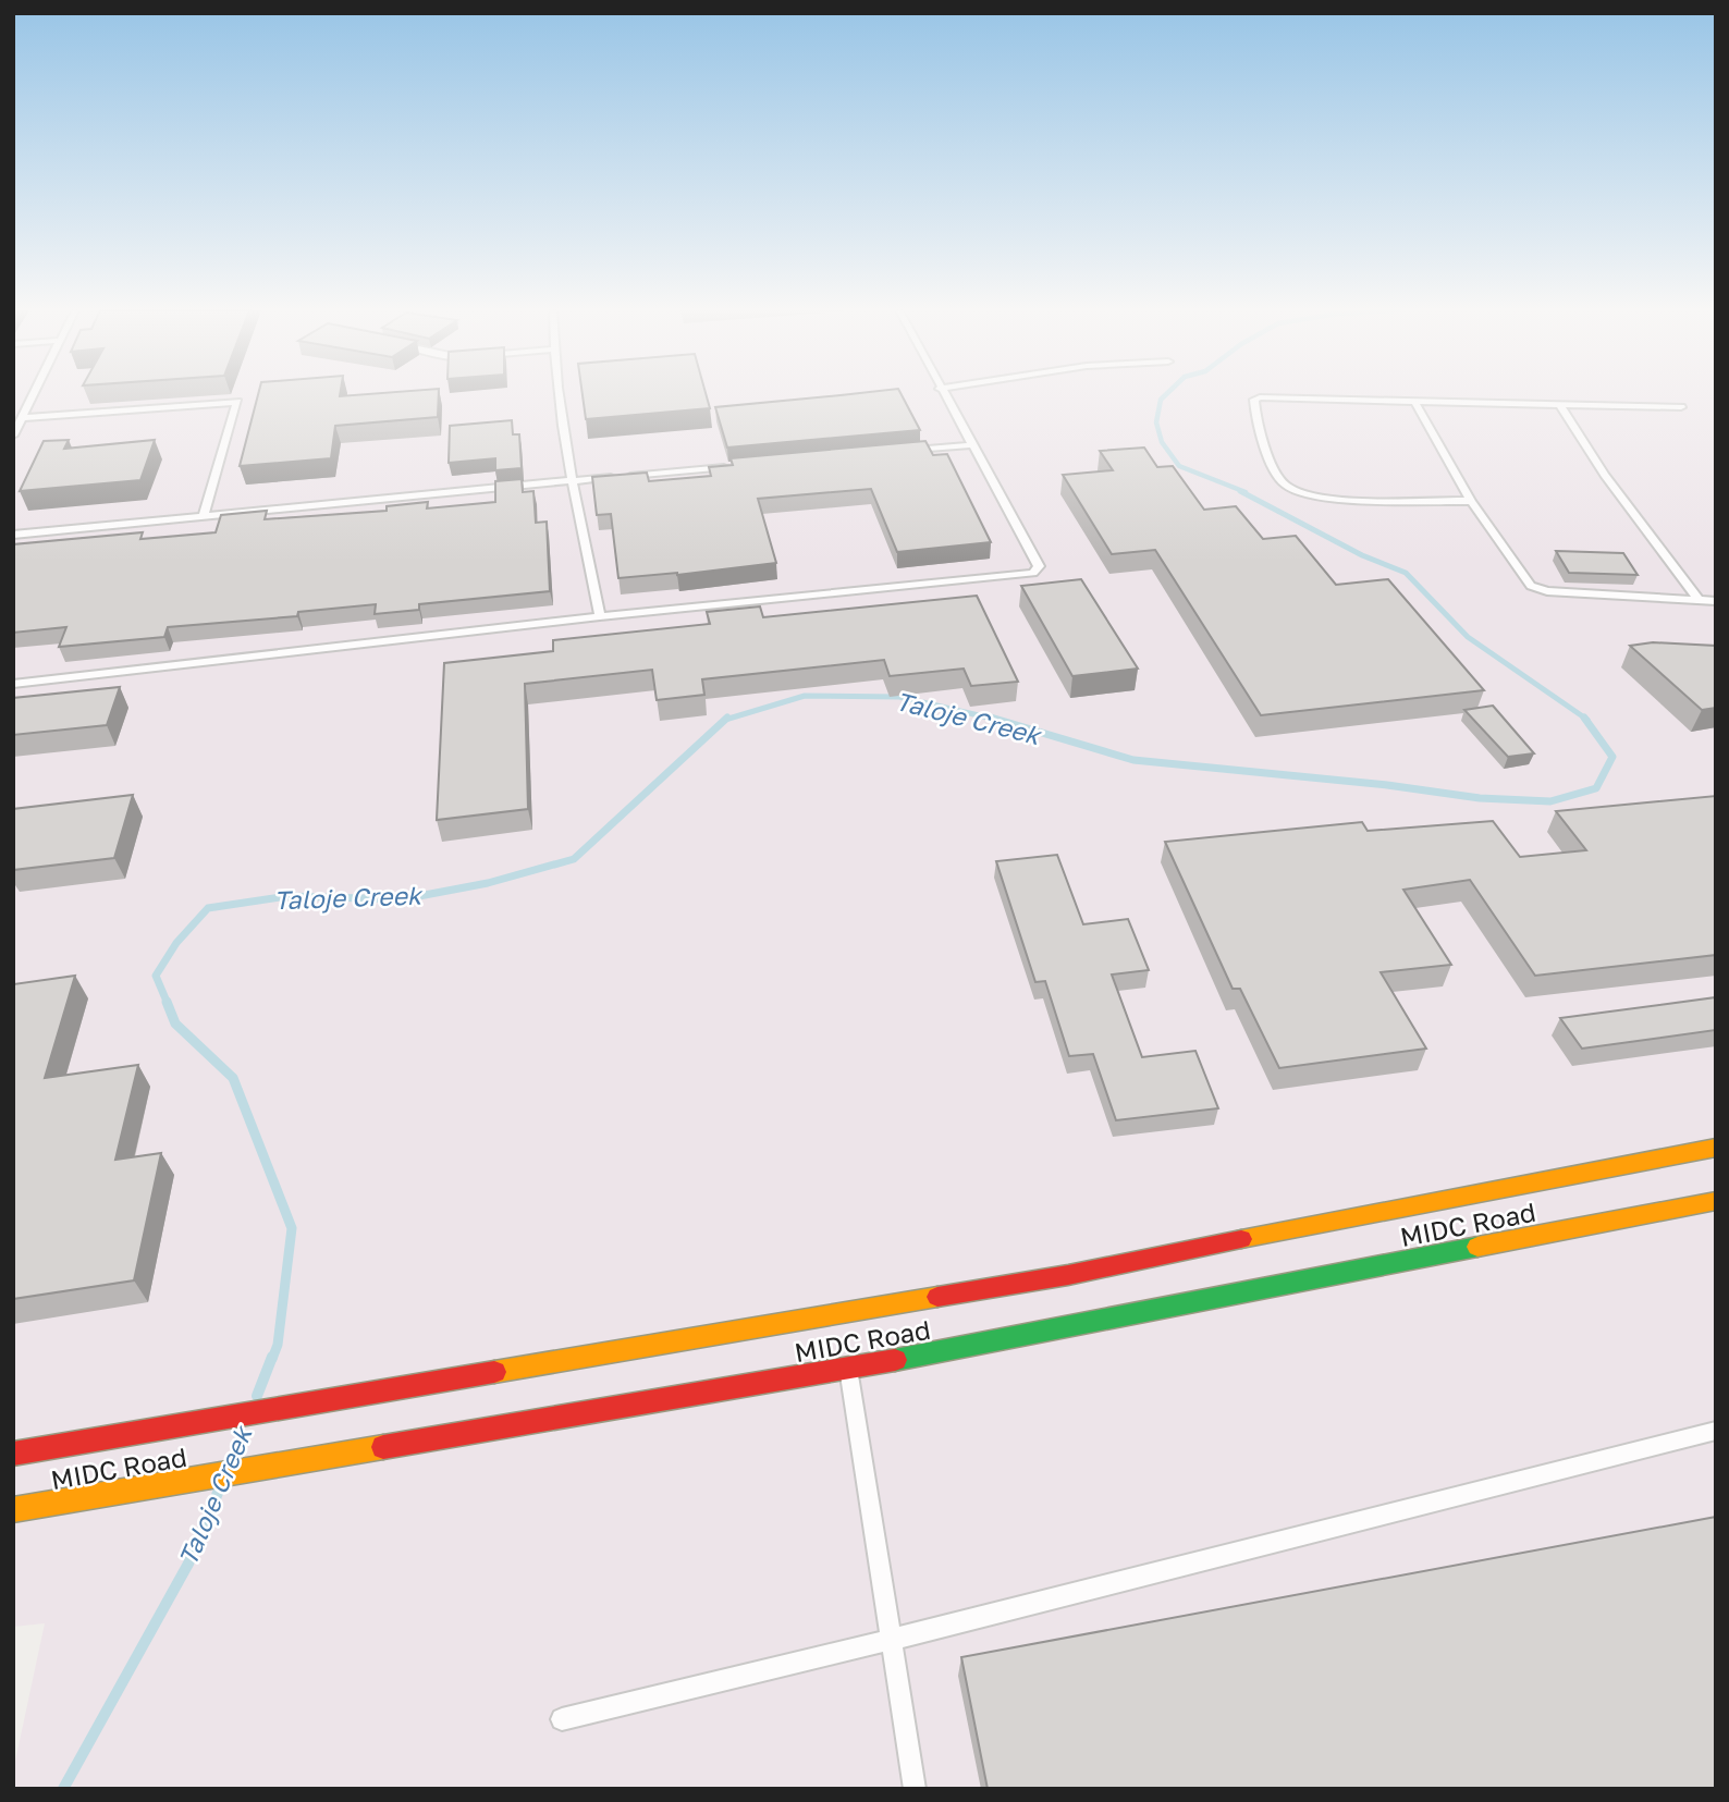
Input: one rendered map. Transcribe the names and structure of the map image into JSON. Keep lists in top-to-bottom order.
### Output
{
  "streets": {
    "main road": ["MIDC Road"]
  },
  "water": ["Taloje Creek"]
}
